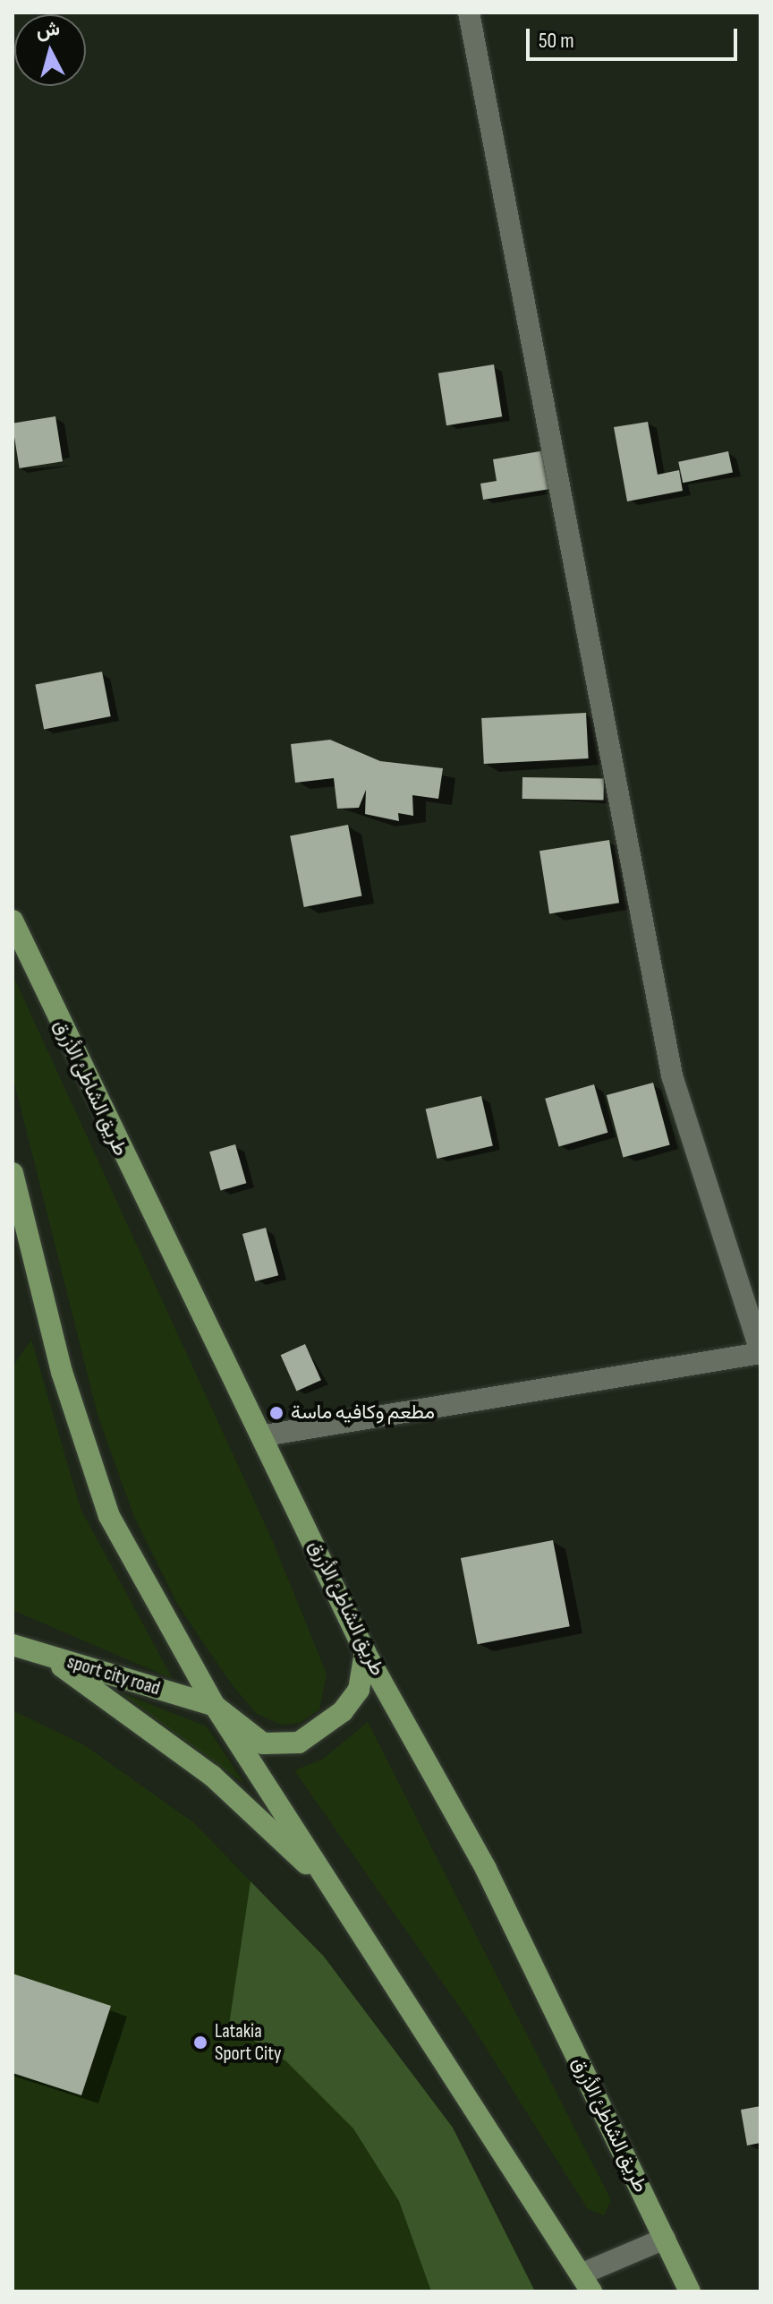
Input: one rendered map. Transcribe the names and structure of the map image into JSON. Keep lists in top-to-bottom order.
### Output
{
  "streets": {
    "main road": ["طريق الشاطئ الأزرق", "sport city road"]
  },
  "places": ["مطعم وكافيه ماسة", "Latakia Sport City"],
  "scale_bar": "50 m",
  "north": "top"
}
